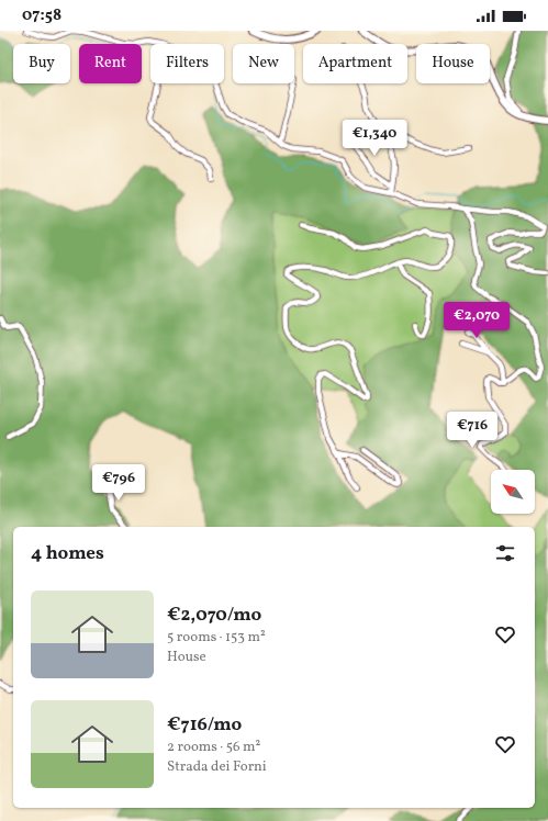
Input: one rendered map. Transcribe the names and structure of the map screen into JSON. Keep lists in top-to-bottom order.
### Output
{
  "north": "top left",
  "page": {
    "status": "07:58",
    "chip": [
      "Buy",
      "Rent",
      "Filters",
      "New",
      "Apartment",
      "House"
    ],
    "price": [
      "€1,340",
      "€2,070",
      "€716",
      "€796"
    ],
    "heading": "4 homes",
    "list": [
      {
        "name": "€2,070/mo",
        "note": "5 rooms · 153 m² · House"
      },
      {
        "name": "€716/mo",
        "note": "2 rooms · 56 m² · Strada dei Forni"
      }
    ]
  }
}
